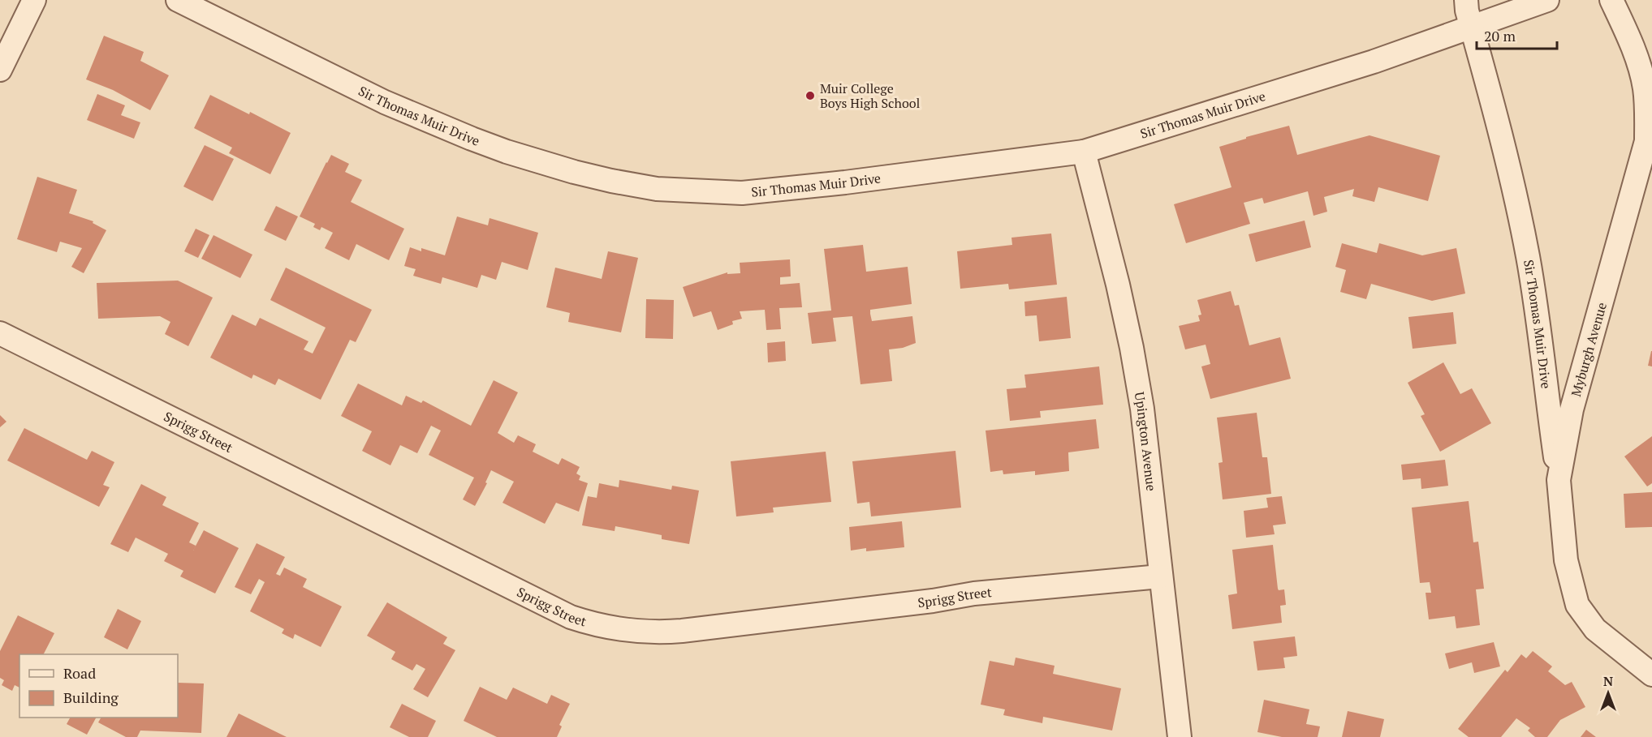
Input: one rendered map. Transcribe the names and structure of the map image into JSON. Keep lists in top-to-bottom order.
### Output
{
  "streets": {
    "street": [
      "Sir Thomas Muir Drive",
      "Myburgh Avenue",
      "Sprigg Street",
      "Upington Avenue"
    ]
  },
  "crossings": [
    ["Sir Thomas Muir Drive", "Myburgh Avenue"],
    ["Sir Thomas Muir Drive", "Upington Avenue"],
    ["Sprigg Street", "Upington Avenue"]
  ],
  "places": ["Muir College Boys High School"],
  "legend": ["Road", "Building"],
  "scale_bar": "20 m",
  "north": "top"
}
